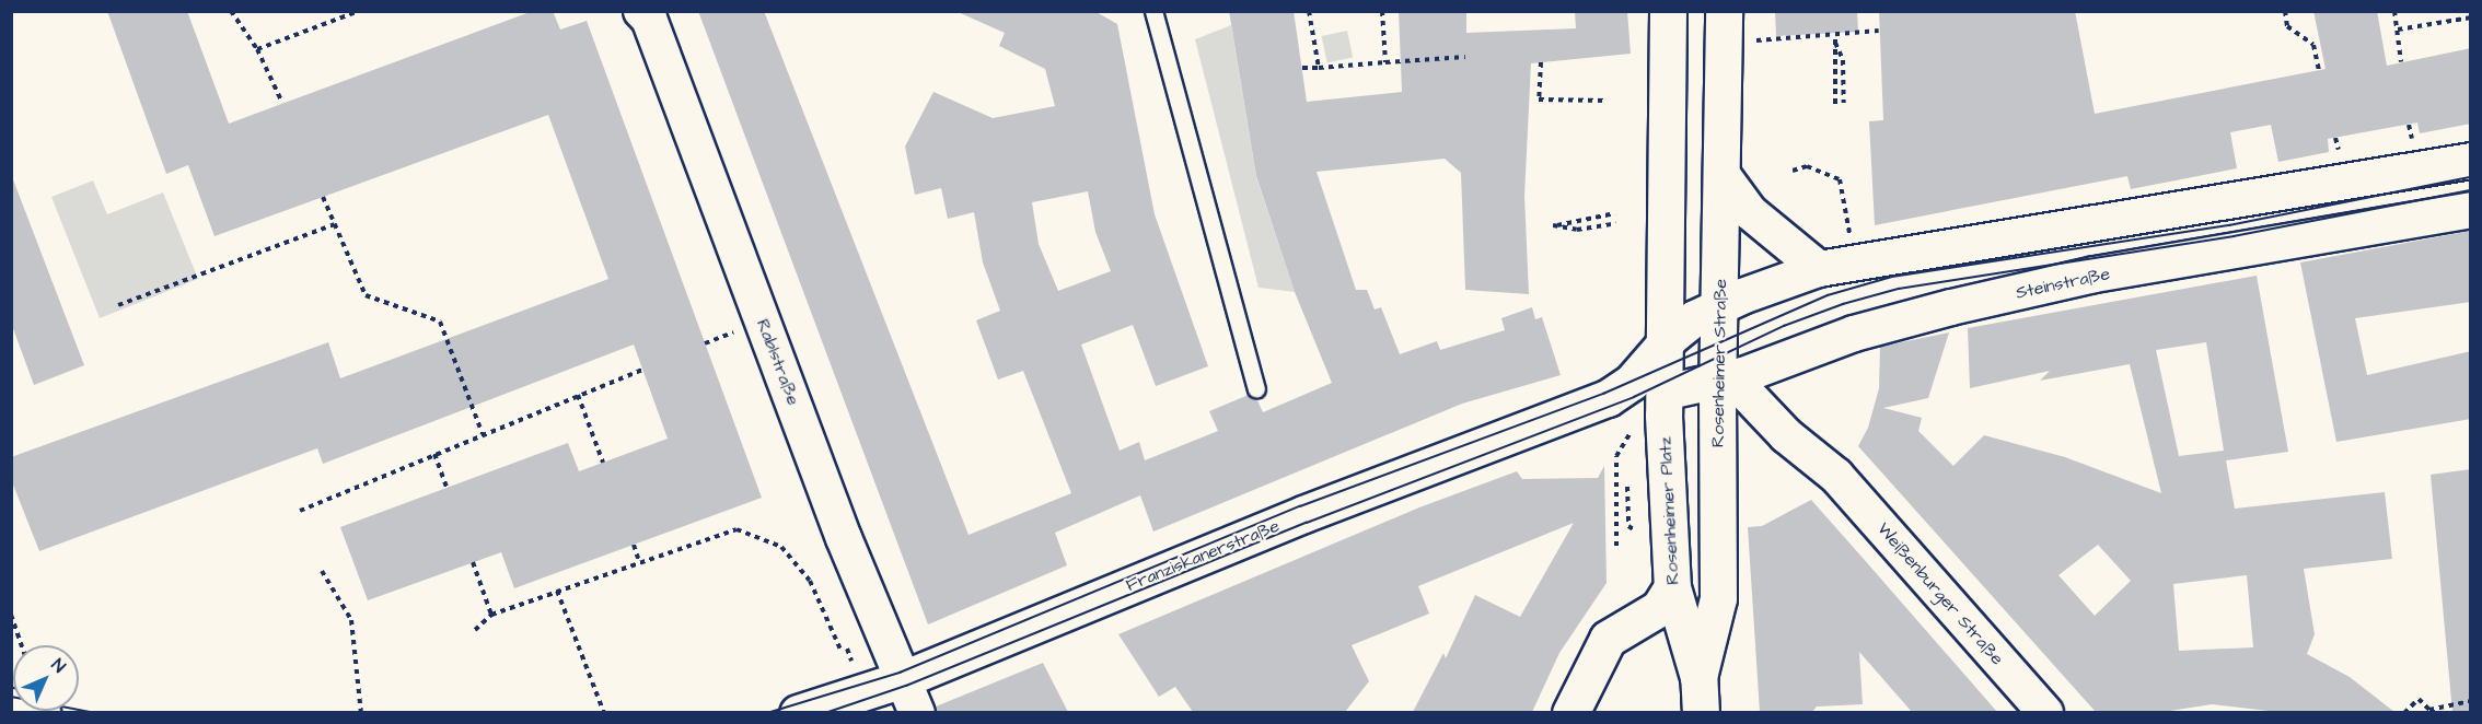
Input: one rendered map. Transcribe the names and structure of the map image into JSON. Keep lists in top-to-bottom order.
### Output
{
  "streets": {
    "main road": ["Rosenheimer Straße", "Rosenheimer Platz", "Franziskanerstraße"],
    "street": ["Steinstraße", "Rablstraße", "Weißenburger Straße"]
  },
  "crossings": [
    ["Steinstraße", "Rosenheimer Straße"],
    ["Steinstraße", "Rosenheimer Platz"],
    ["Steinstraße", "Franziskanerstraße"],
    ["Steinstraße", "Weißenburger Straße"],
    ["Rablstraße", "Franziskanerstraße"],
    ["Rosenheimer Straße", "Rosenheimer Platz"],
    ["Rosenheimer Straße", "Weißenburger Straße"],
    ["Rosenheimer Platz", "Franziskanerstraße"]
  ],
  "north": "top right"
}
